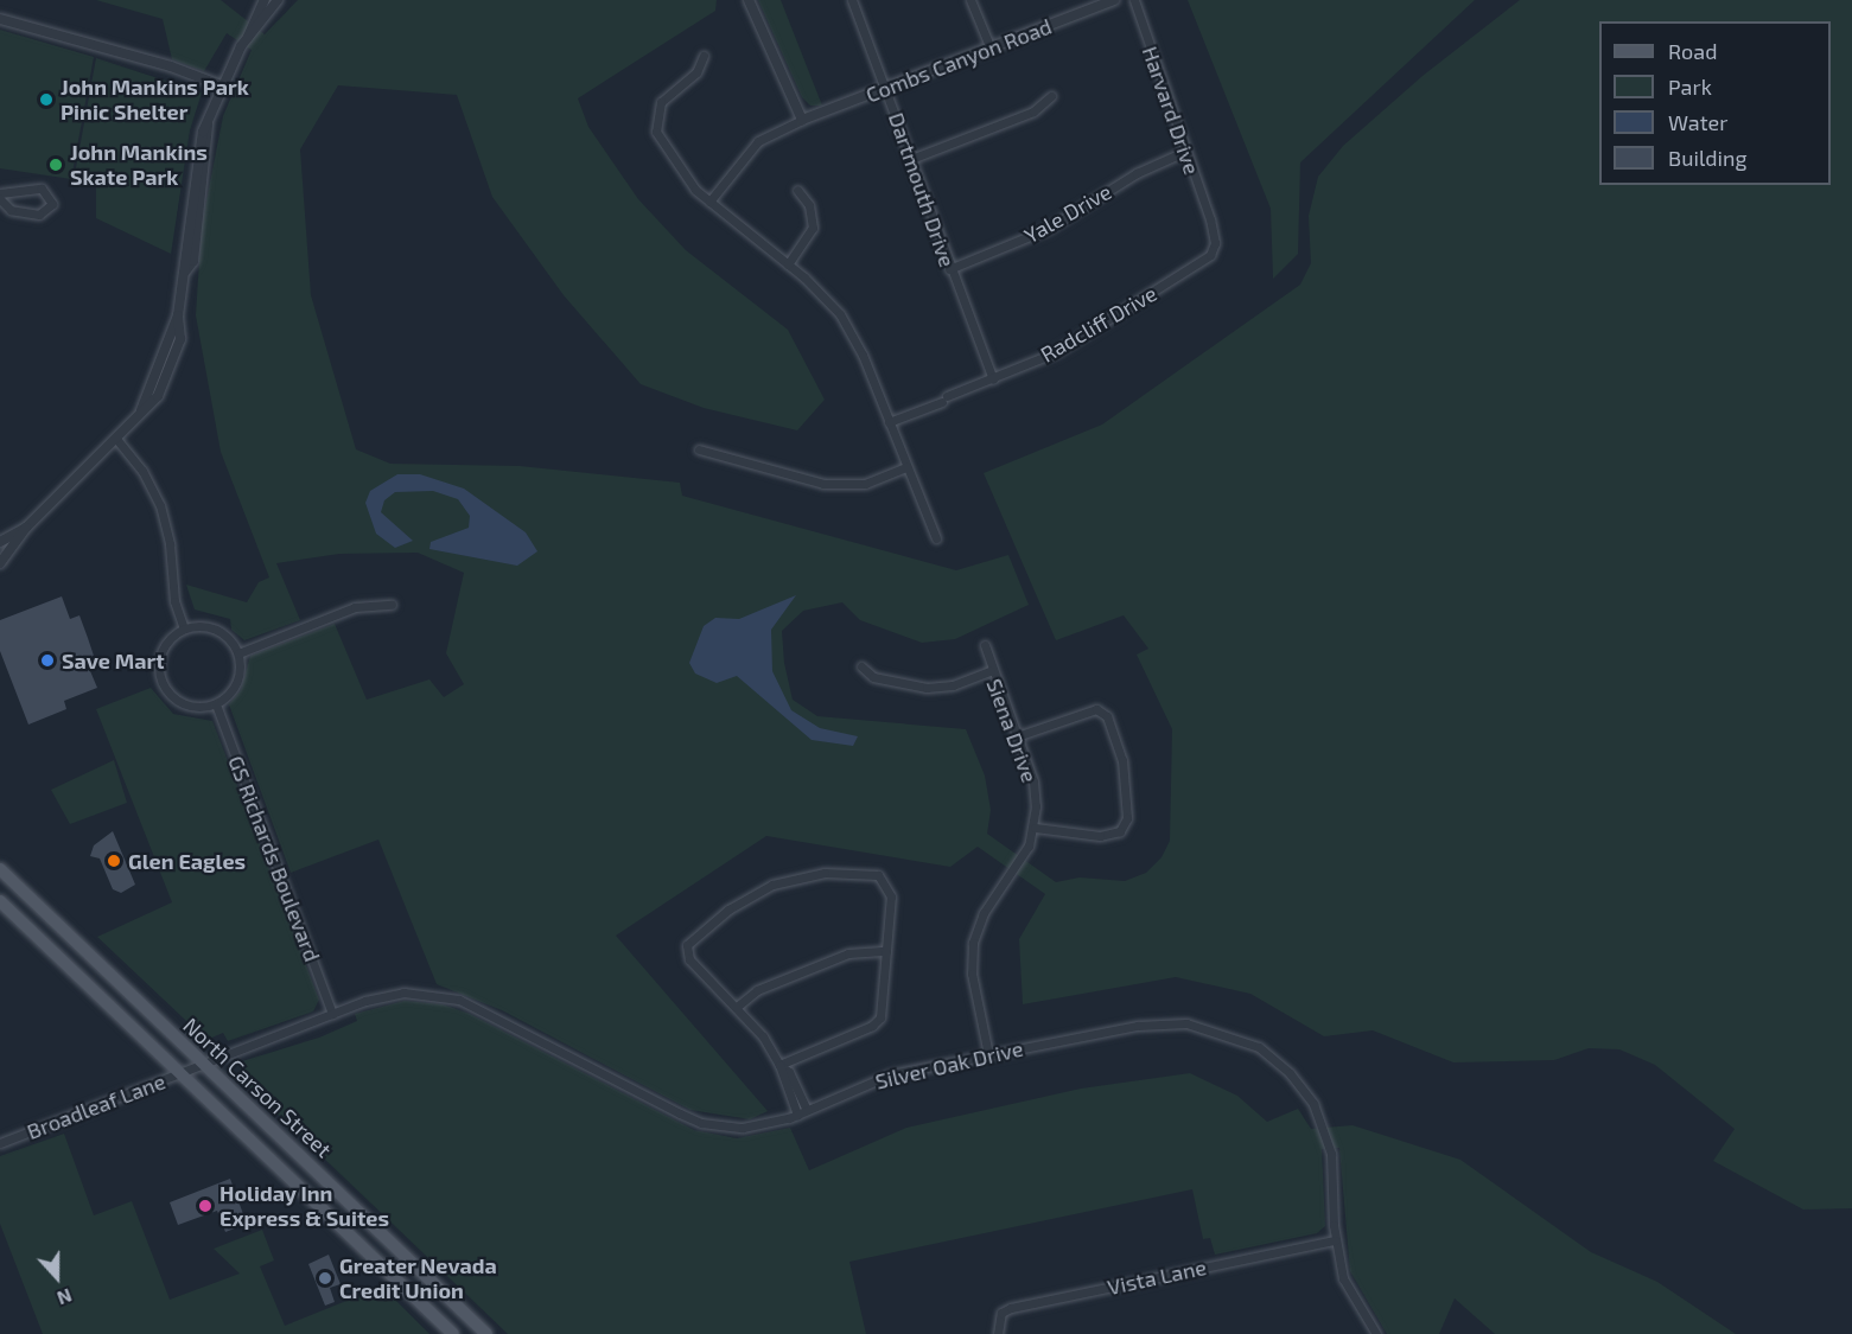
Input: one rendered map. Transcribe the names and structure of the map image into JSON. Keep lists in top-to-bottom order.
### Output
{
  "streets": {
    "main road": ["North Carson Street"],
    "street": [
      "Combs Canyon Road",
      "Harvard Drive",
      "Dartmouth Drive",
      "Yale Drive",
      "Radcliff Drive",
      "Siena Drive",
      "GS Richards Boulevard",
      "Silver Oak Drive",
      "Broadleaf Lane",
      "Vista Lane"
    ]
  },
  "crossings": [
    ["Combs Canyon Road", "Dartmouth Drive"],
    ["Harvard Drive", "Yale Drive"],
    ["Harvard Drive", "Radcliff Drive"],
    ["Dartmouth Drive", "Yale Drive"],
    ["Dartmouth Drive", "Radcliff Drive"],
    ["Siena Drive", "Silver Oak Drive"],
    ["GS Richards Boulevard", "Silver Oak Drive"],
    ["Silver Oak Drive", "North Carson Street"],
    ["Silver Oak Drive", "Broadleaf Lane"],
    ["Silver Oak Drive", "Vista Lane"],
    ["North Carson Street", "Broadleaf Lane"]
  ],
  "places": [
    "John Mankins Park Pinic Shelter",
    "John Mankins Skate Park",
    "Save Mart",
    "Glen Eagles",
    "Holiday Inn Express & Suites",
    "Greater Nevada Credit Union"
  ],
  "legend": [
    "Road",
    "Park",
    "Water",
    "Building"
  ],
  "north": "bottom"
}
